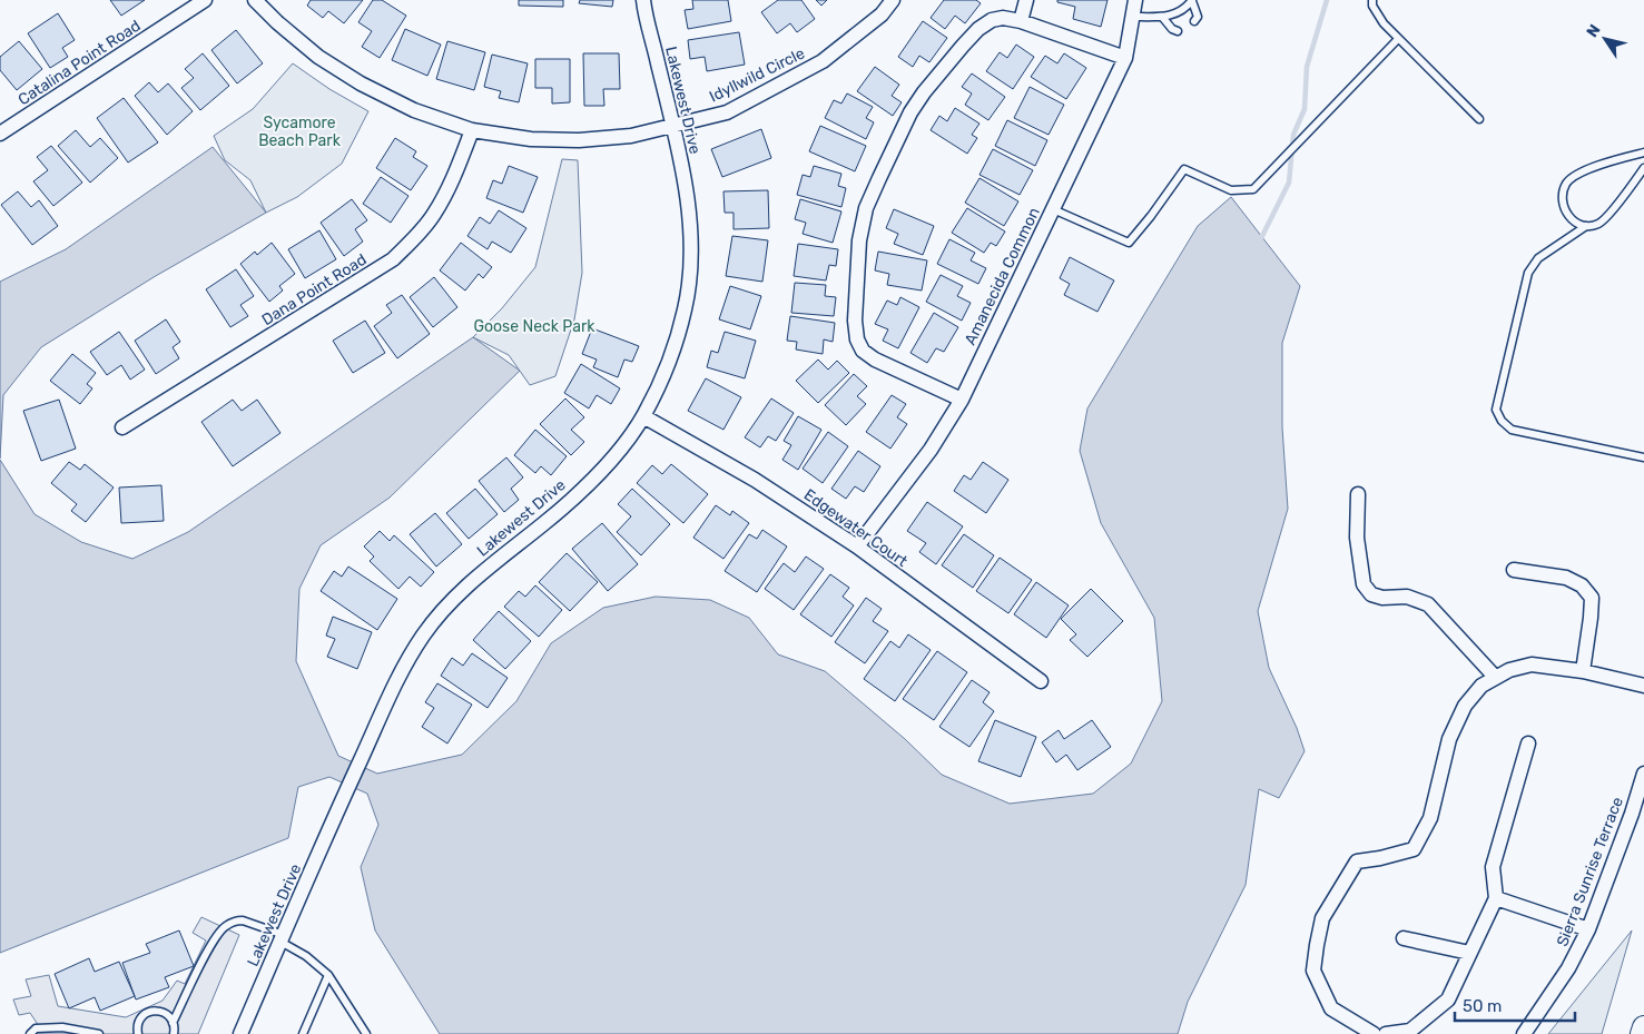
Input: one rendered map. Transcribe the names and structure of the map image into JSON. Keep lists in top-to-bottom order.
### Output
{
  "streets": {
    "street": [
      "Catalina Point Road",
      "Idyllwild Circle",
      "Lakewest Drive",
      "Amanecida Common",
      "Dana Point Road",
      "Edgewater Court",
      "Sierra Sunrise Terrace"
    ]
  },
  "crossings": [
    ["Idyllwild Circle", "Lakewest Drive"],
    ["Idyllwild Circle", "Dana Point Road"],
    ["Lakewest Drive", "Edgewater Court"],
    ["Amanecida Common", "Edgewater Court"]
  ],
  "parks": ["Sycamore Beach Park", "Goose Neck Park"],
  "scale_bar": "50 m",
  "north": "top left"
}
